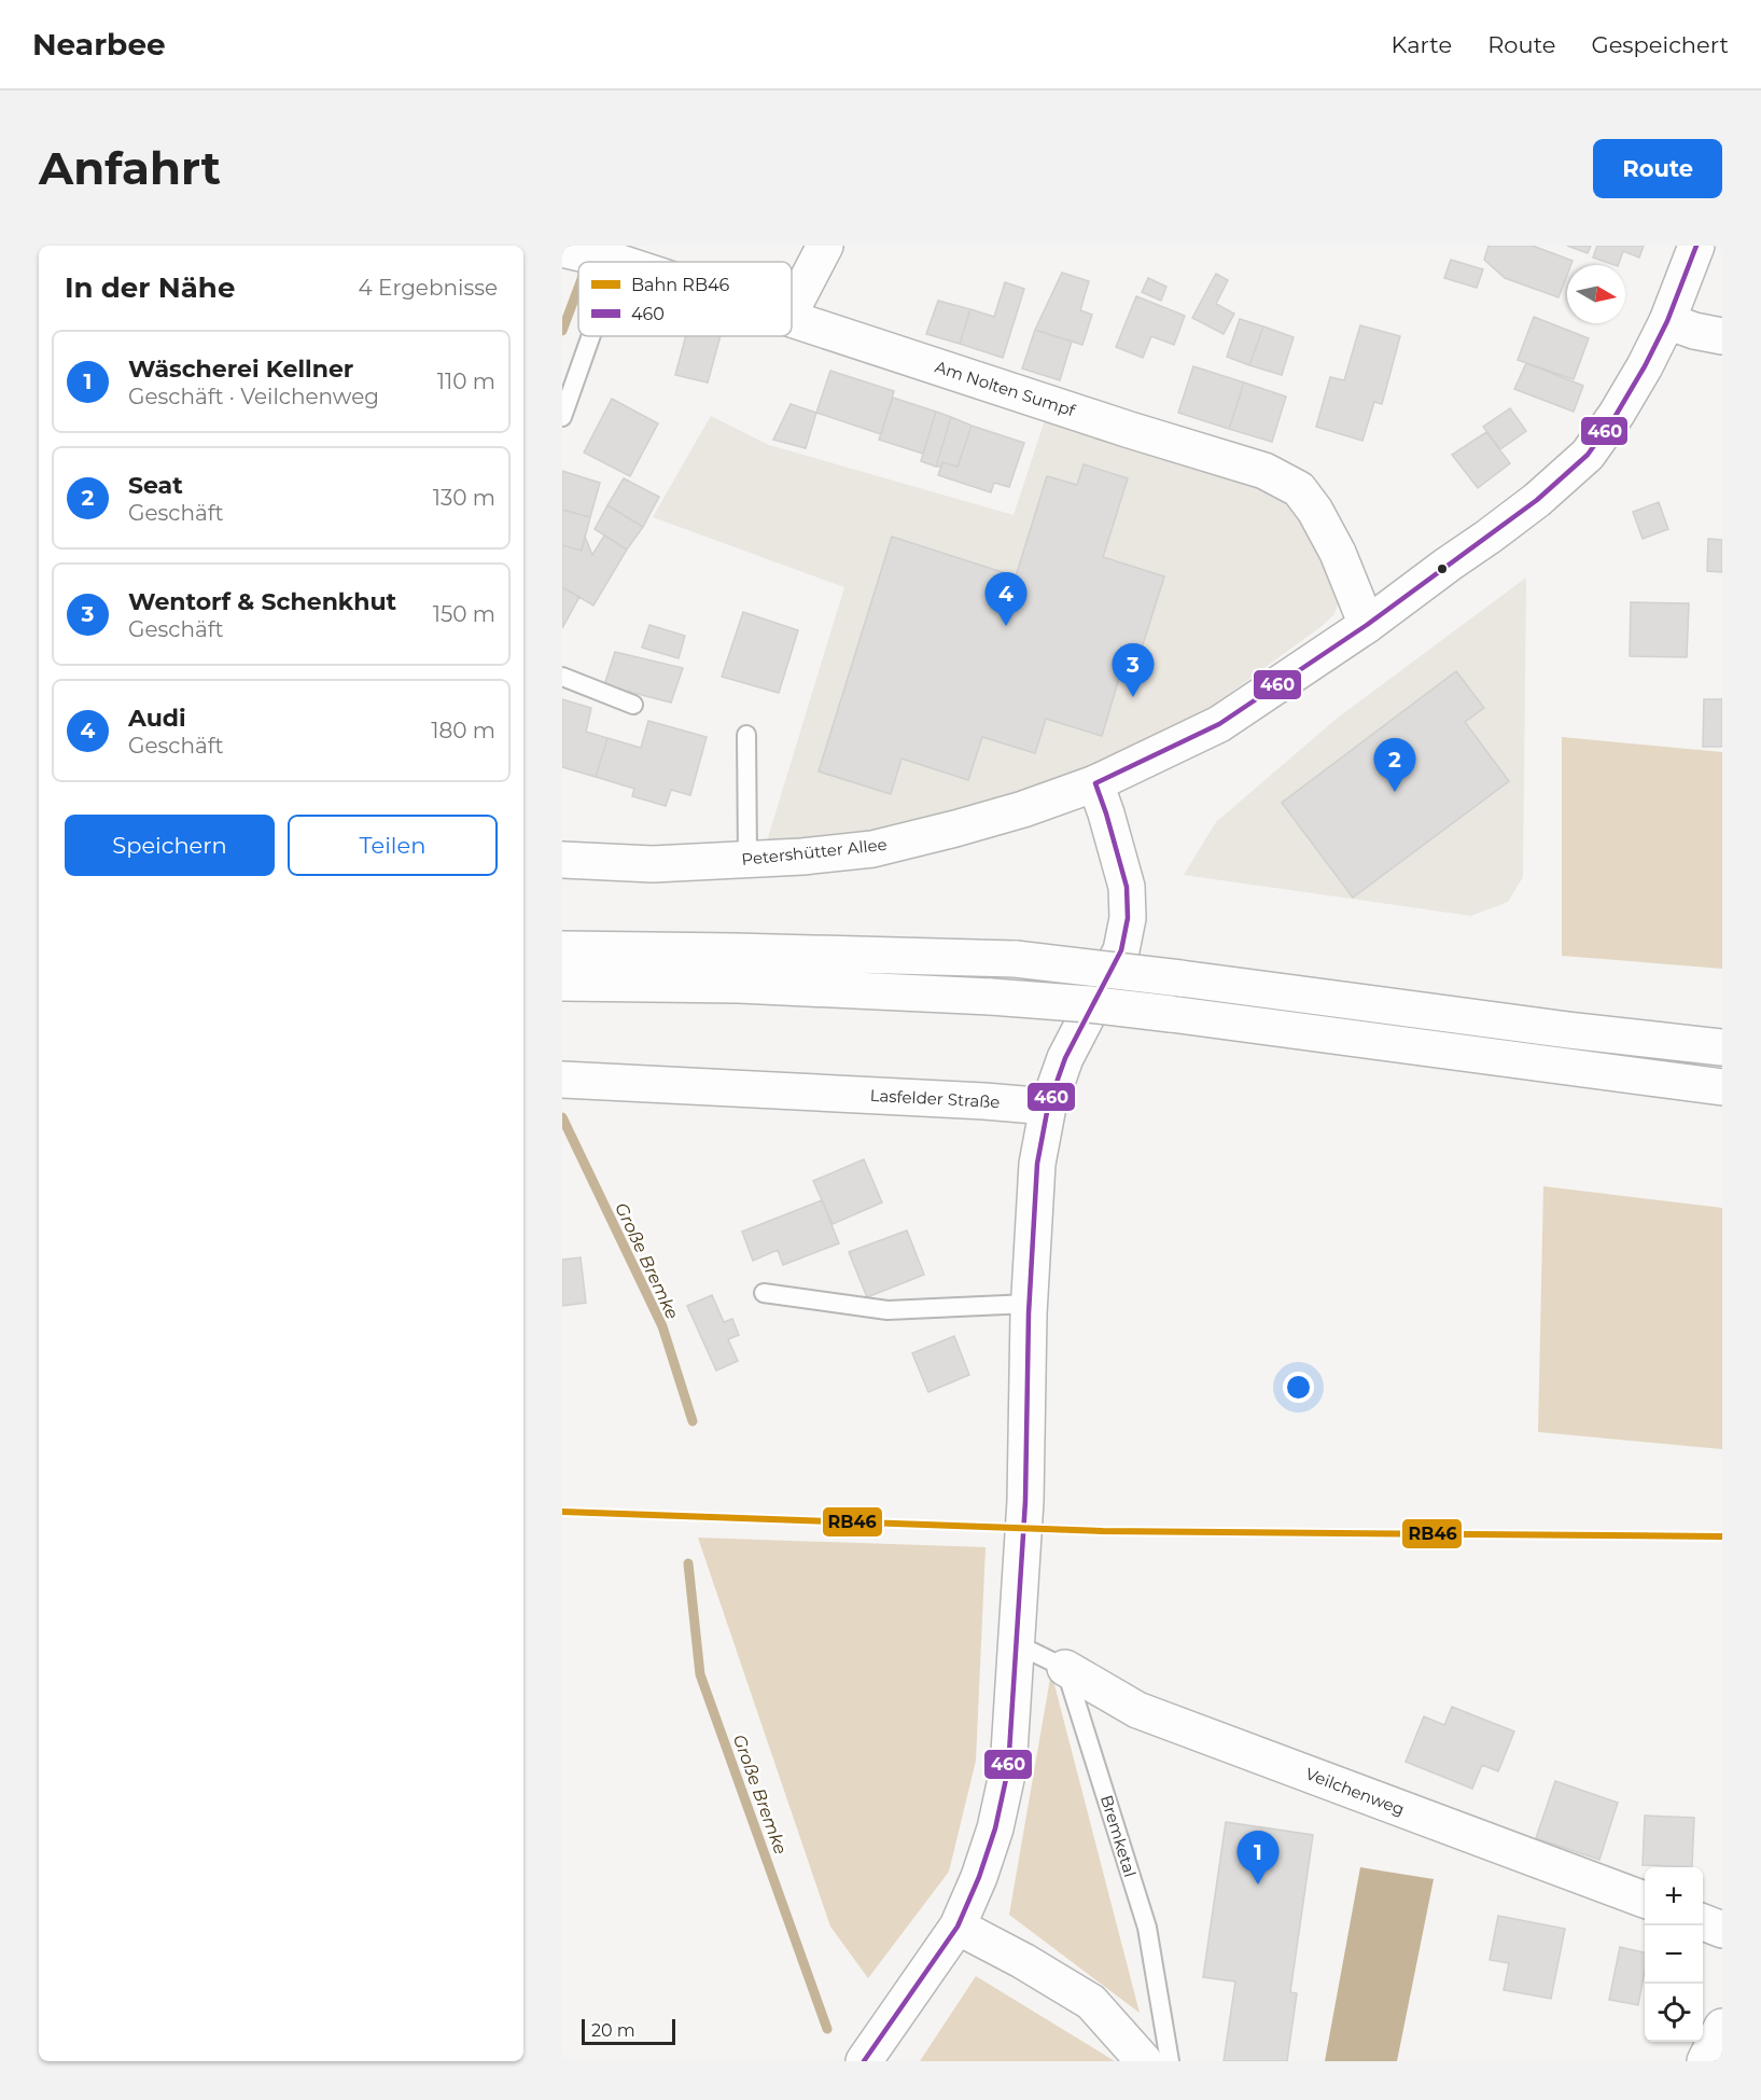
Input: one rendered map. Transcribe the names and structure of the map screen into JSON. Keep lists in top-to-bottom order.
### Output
{
  "streets": {
    "main road": [
      "Am Nolten Sumpf",
      "Petershütter Allee",
      "Lasfelder Straße",
      "Veilchenweg"
    ],
    "lane": ["Bremketal"]
  },
  "crossings": [
    ["Veilchenweg", "Bremketal"]
  ],
  "water": ["Große Bremke"],
  "lines": ["transit line 460", "rail line RB46"],
  "legend": ["Bahn RB46", "460"],
  "scale_bar": "20 m",
  "north": "right",
  "page": {
    "header": "Nearbee",
    "nav": ["Karte", "Route", "Gespeichert"],
    "buttons": [
      "Route",
      ["Speichern", "Teilen"]
    ],
    "title": "Anfahrt",
    "heading": ["In der Nähe", "4 Ergebnisse"],
    "list": [
      {
        "mark": "1",
        "name": "Wäscherei Kellner",
        "note": "Geschäft · Veilchenweg",
        "value": "110 m"
      },
      {
        "mark": "2",
        "name": "Seat",
        "note": "Geschäft",
        "value": "130 m"
      },
      {
        "mark": "3",
        "name": "Wentorf & Schenkhut",
        "note": "Geschäft",
        "value": "150 m"
      },
      {
        "mark": "4",
        "name": "Audi",
        "note": "Geschäft",
        "value": "180 m"
      }
    ],
    "pins": [
      "4",
      "3",
      "2",
      "1"
    ],
    "map_buttons": ["+", "−"],
    "scale": "20 m"
  }
}
